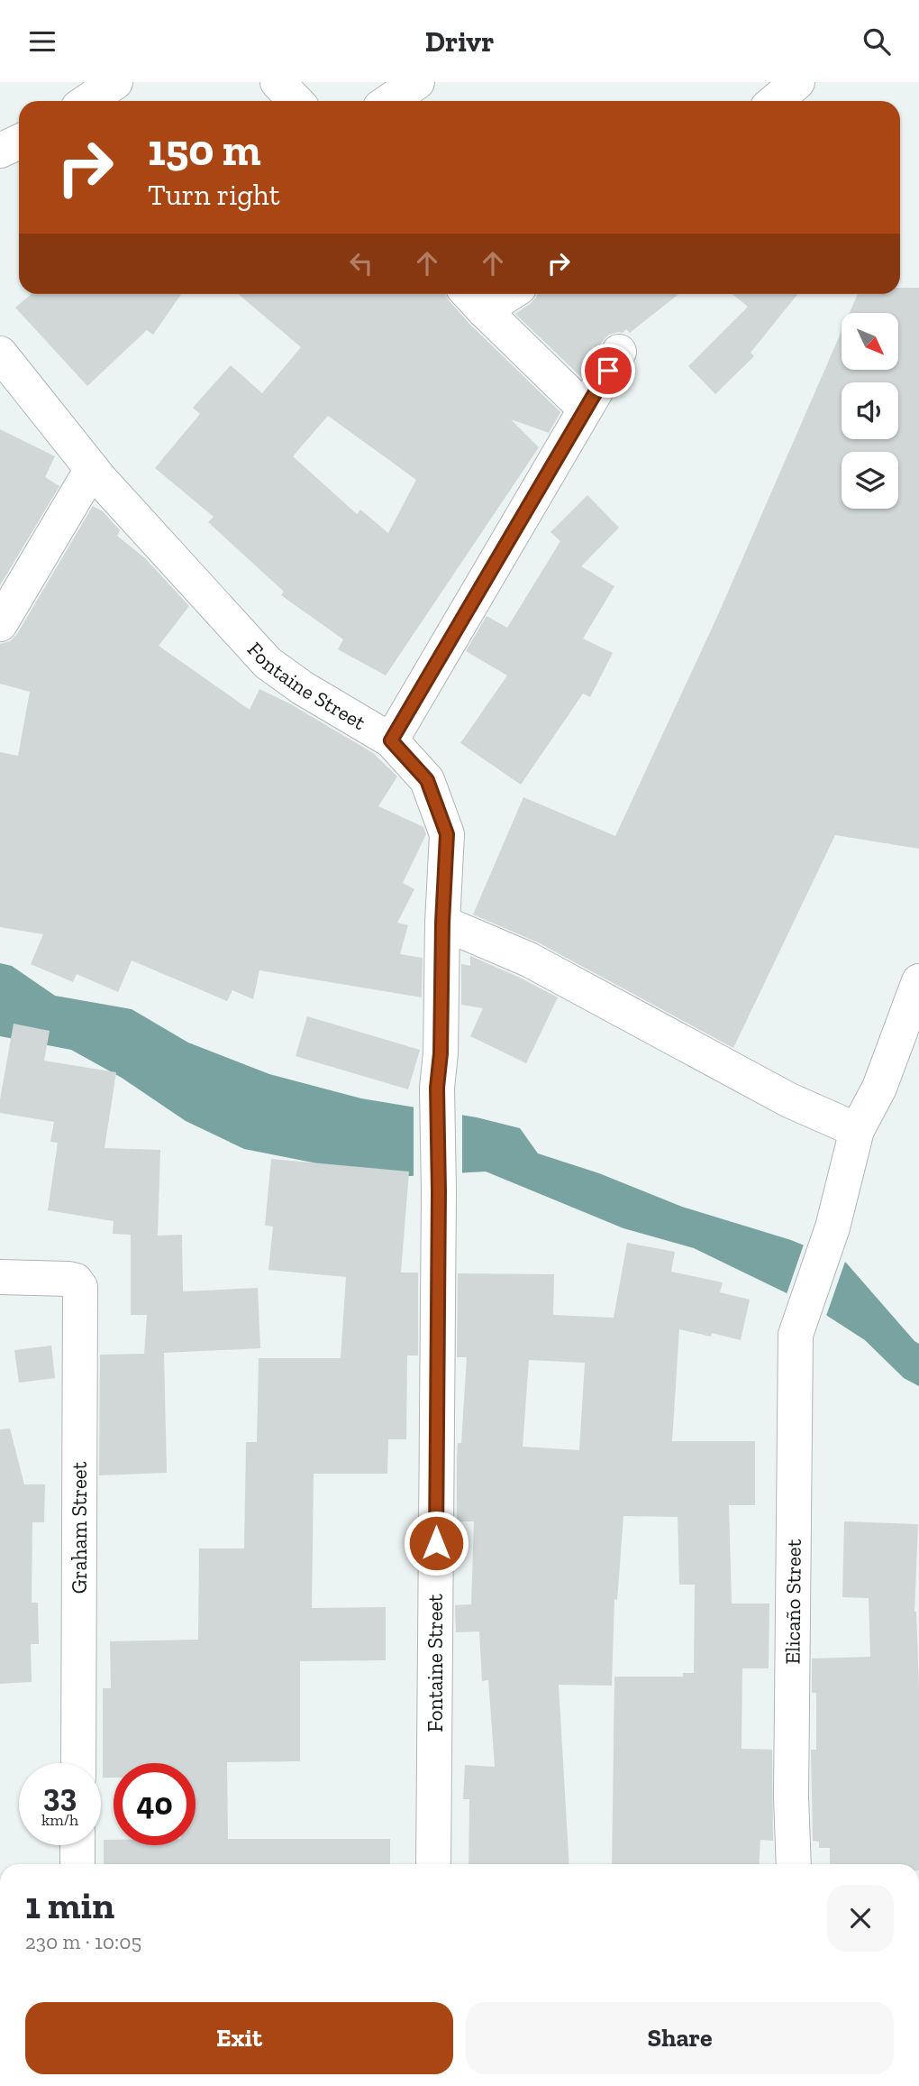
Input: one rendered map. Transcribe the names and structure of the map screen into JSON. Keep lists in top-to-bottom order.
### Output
{
  "streets": {
    "street": ["Fontaine Street", "Graham Street", "Elicaño Street"]
  },
  "north": "bottom right",
  "page": {
    "header": "Drivr",
    "turn": ["150 m", "Turn right"],
    "speed": "33 km/h",
    "limit": "40",
    "heading": ["1 min", "230 m · 10:05"],
    "buttons": ["Exit", "Share"]
  }
}
